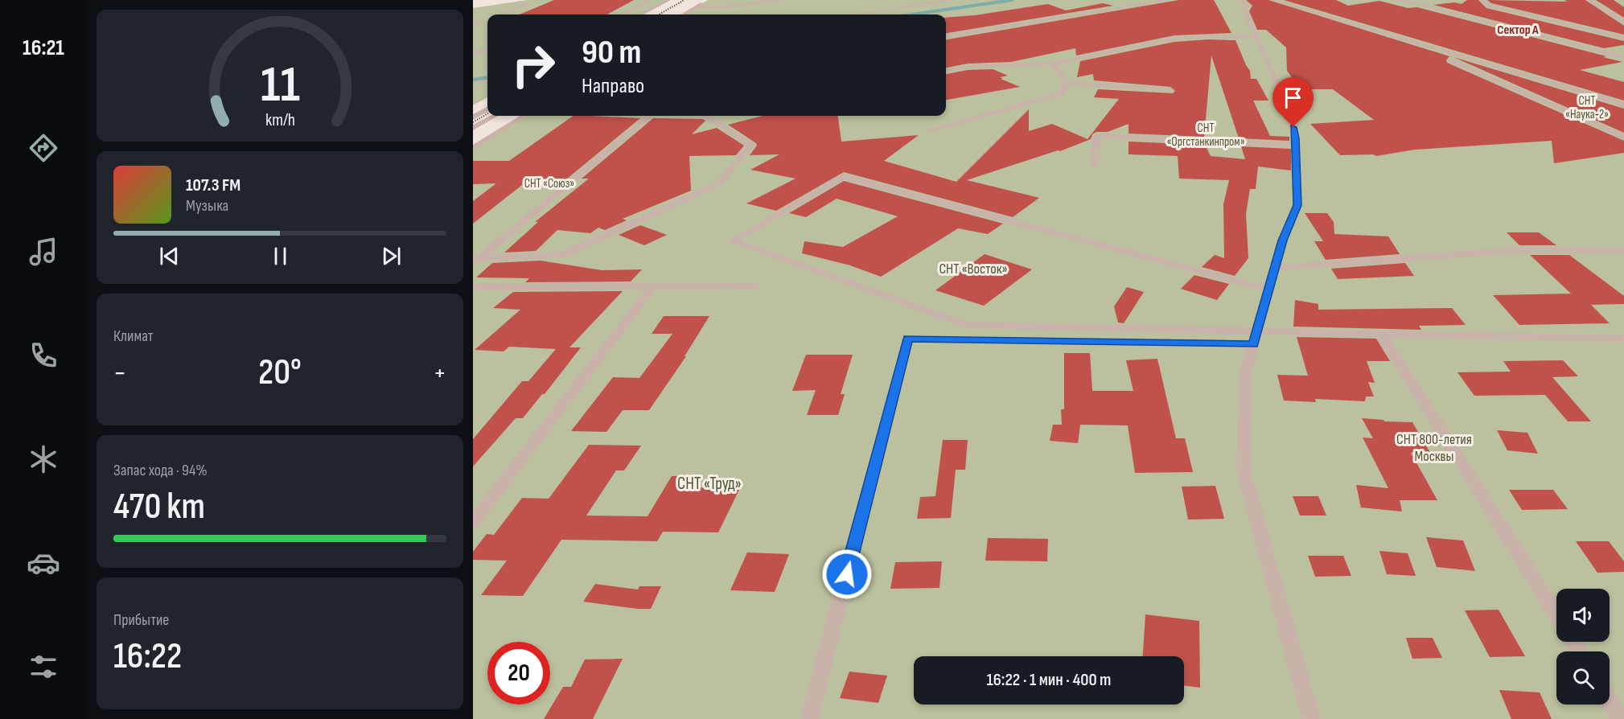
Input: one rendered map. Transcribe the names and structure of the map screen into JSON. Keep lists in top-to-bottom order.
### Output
{
  "districts": ["Сектор А"],
  "parks": [
    "СНТ «Наука-2»",
    "СНТ «Оргстанкинпром»",
    "СНТ «Союз»",
    "СНТ «Восток»",
    "СНТ 800-летия Москвы",
    "СНТ «Труд»"
  ],
  "page": {
    "tabs": "16:21",
    "turn": ["90 m", "Направо"],
    "song": ["107.3 FM", "Музыка"],
    "tile": [
      "Климат",
      ["Запас хода · 94%", "470 km"],
      ["Прибытие", "16:22"]
    ],
    "heat": ["−", "20°", "+"],
    "limit": "20",
    "trip": "16:22 · 1 мин · 400 m",
    "gauge": ["11", "km/h"]
  }
}
